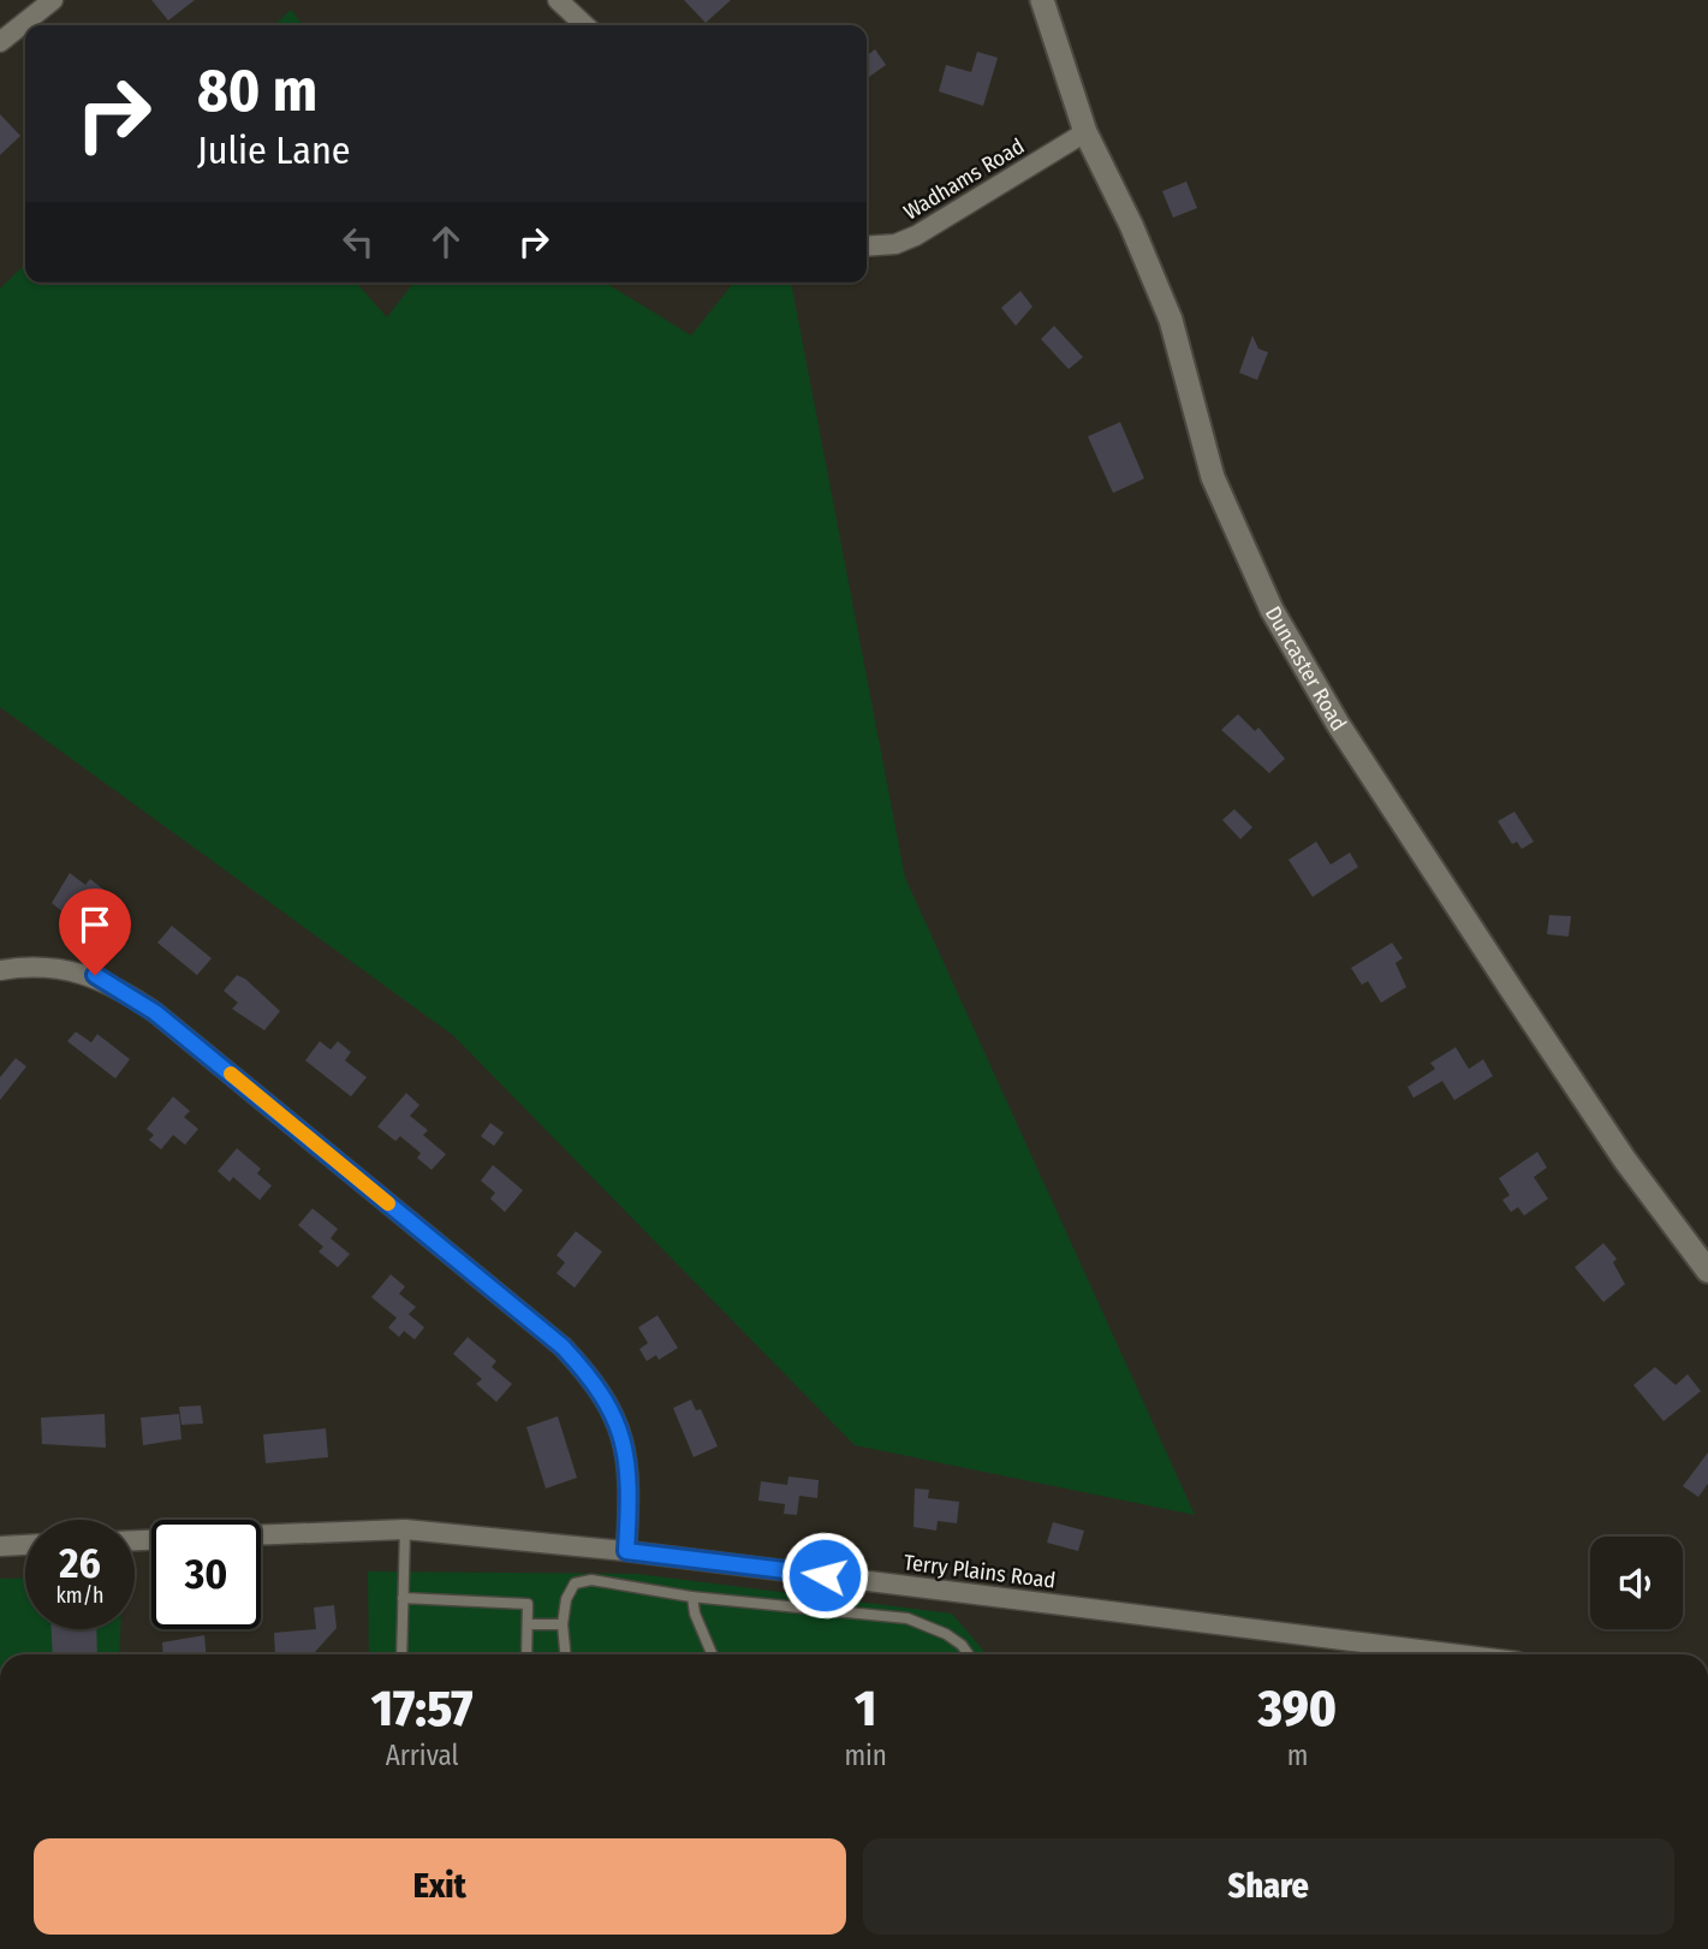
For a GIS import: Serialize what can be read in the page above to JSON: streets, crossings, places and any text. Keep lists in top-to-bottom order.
{
  "streets": {
    "street": ["Wadhams Road", "Duncaster Road", "Terry Plains Road"]
  },
  "crossings": [
    ["Wadhams Road", "Duncaster Road"]
  ],
  "page": {
    "turn": ["80 m", "Julie Lane"],
    "speed": "26 km/h",
    "limit": "30",
    "eta": [
      "17:57",
      "Arrival",
      "1",
      "min",
      "390",
      "m"
    ],
    "buttons": ["Exit", "Share"]
  }
}
